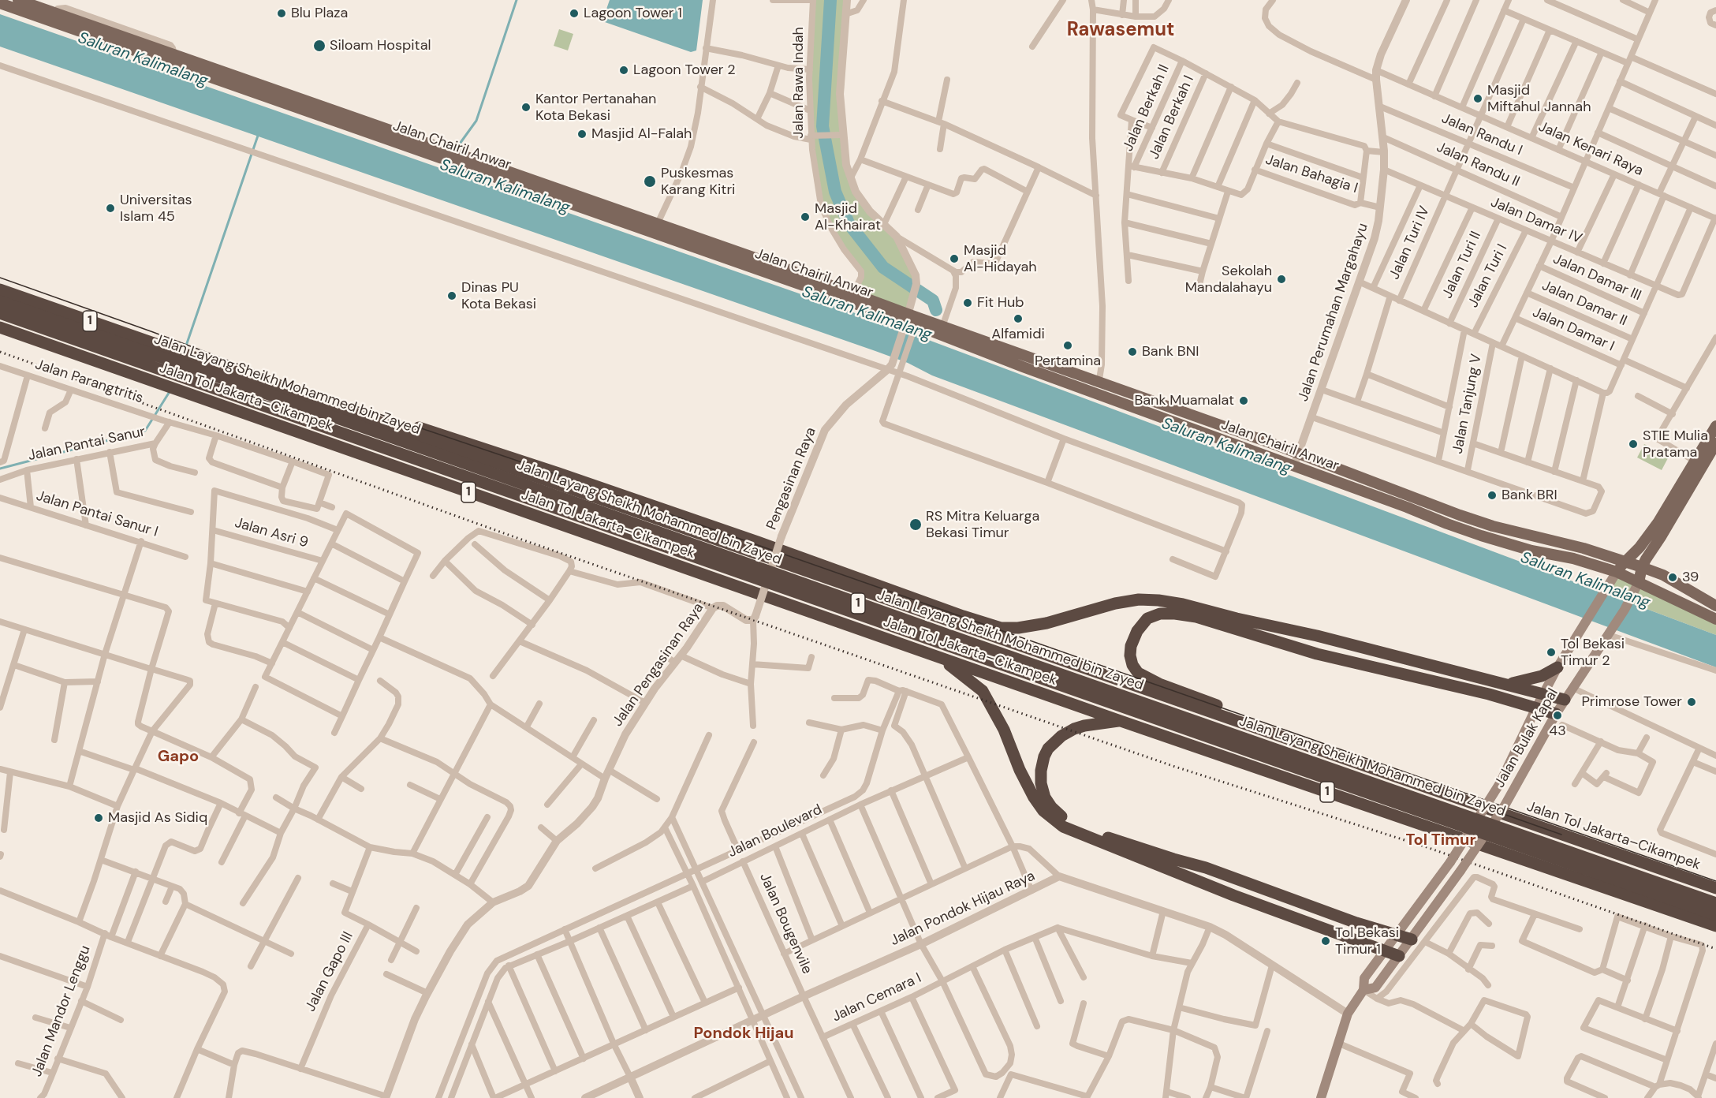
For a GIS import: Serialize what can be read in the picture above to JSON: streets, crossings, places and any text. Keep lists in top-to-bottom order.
{
  "streets": {
    "highway": ["1", "Jalan Layang Sheikh Mohammed bin Zayed", "Jalan Tol Jakarta–Cikampek"],
    "main road": ["Jalan Chairil Anwar", "Jalan Bulak Kapal"],
    "street": [
      "Jalan Rawa Indah",
      "Jalan Berkah II",
      "Jalan Berkah I",
      "Jalan Randu I",
      "Jalan Kenari Raya",
      "Jalan Randu II",
      "Jalan Bahagia I",
      "Jalan Damar IV",
      "Jalan Turi IV",
      "Jalan Turi II",
      "Jalan Turi I",
      "Jalan Damar III",
      "Jalan Damar II",
      "Jalan Perumahan Margahayu",
      "Jalan Damar I",
      "Jalan Parangtritis",
      "Jalan Tanjung V",
      "Jalan Pantai Sanur",
      "Pengasinan Raya",
      "Jalan Pantai Sanur I",
      "Jalan Asri 9",
      "Jalan Pengasinan Raya",
      "Jalan Boulevard",
      "Jalan Pondok Hijau Raya",
      "Jalan Bougenvile",
      "Jalan Gapo III",
      "Jalan Cemara I",
      "Jalan Mandor Lenggu"
    ]
  },
  "crossings": [
    ["Jalan Rawa Indah", "Jalan Chairil Anwar"],
    ["Jalan Randu I", "Jalan Turi IV"],
    ["Jalan Randu I", "Jalan Perumahan Margahayu"],
    ["Jalan Chairil Anwar", "Jalan Perumahan Margahayu"],
    ["Jalan Chairil Anwar", "Jalan Bulak Kapal"],
    ["Jalan Kenari Raya", "Jalan Damar IV"],
    ["Jalan Kenari Raya", "Jalan Turi IV"],
    ["Jalan Kenari Raya", "Jalan Perumahan Margahayu"],
    ["Jalan Randu II", "Jalan Turi IV"],
    ["Jalan Randu II", "Jalan Perumahan Margahayu"],
    ["Jalan Bahagia I", "Jalan Perumahan Margahayu"],
    ["Jalan Damar IV", "Jalan Turi IV"],
    ["Jalan Damar IV", "Jalan Turi II"],
    ["Jalan Damar IV", "Jalan Turi I"],
    ["Jalan Damar IV", "Jalan Perumahan Margahayu"],
    ["Jalan Parangtritis", "Jalan Pantai Sanur"],
    ["Pengasinan Raya", "Jalan Pengasinan Raya"],
    ["Jalan Boulevard", "Jalan Bougenvile"],
    ["Jalan Pondok Hijau Raya", "Jalan Bougenvile"],
    ["Jalan Bougenvile", "Jalan Cemara I"]
  ],
  "districts": [
    "Rawasemut",
    "Gapo",
    "Tol Timur",
    "Pondok Hijau"
  ],
  "water": ["Saluran Kalimalang"],
  "places": [
    "Blu Plaza",
    "Lagoon Tower 1",
    "Siloam Hospital",
    "Lagoon Tower 2",
    "Masjid Miftahul Jannah",
    "Kantor Pertanahan Kota Bekasi",
    "Masjid Al-Falah",
    "Puskesmas Karang Kitri",
    "Universitas Islam 45",
    "Masjid Al-Khairat",
    "Masjid Al-Hidayah",
    "Sekolah Mandalahayu",
    "Dinas PU Kota Bekasi",
    "Fit Hub",
    "Alfamidi",
    "Pertamina",
    "Bank BNI",
    "Bank Muamalat",
    "STIE Mulia Pratama",
    "Bank BRI",
    "RS Mitra Keluarga Bekasi Timur",
    "39",
    "Tol Bekasi Timur 2",
    "Primrose Tower",
    "43",
    "Masjid As Sidiq",
    "Tol Bekasi Timur 1"
  ]
}
